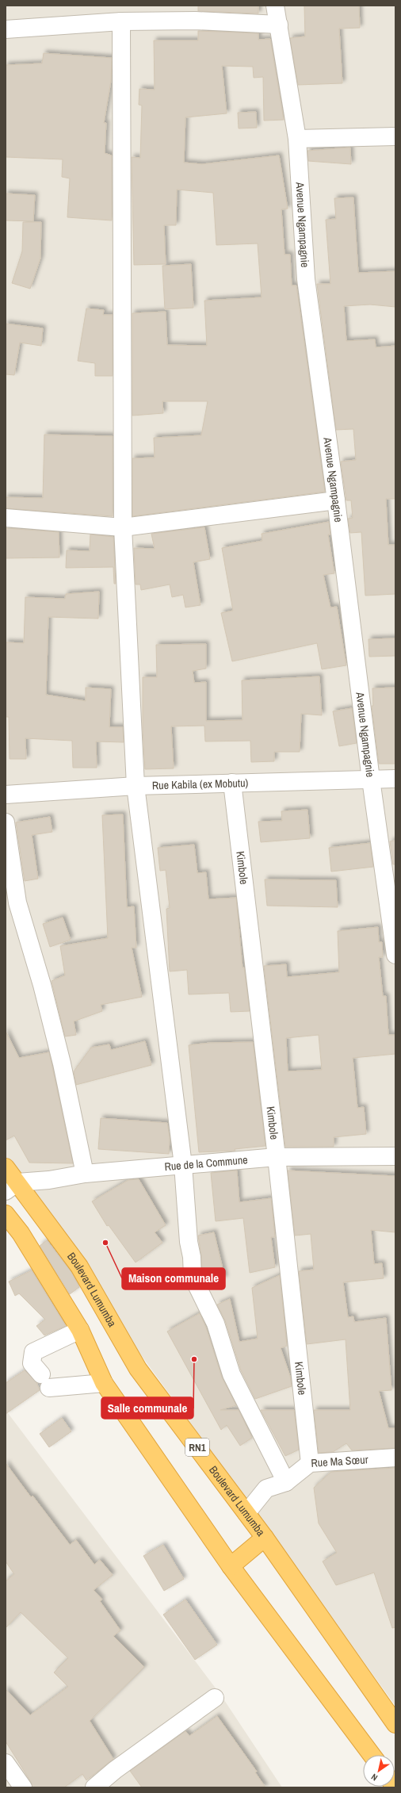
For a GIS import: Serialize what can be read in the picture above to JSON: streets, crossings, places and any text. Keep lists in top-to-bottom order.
{
  "streets": {
    "highway": ["Boulevard Lumumba", "RN1"],
    "street": [
      "Avenue Ngampagnie",
      "Rue Kabila (ex Mobutu)",
      "Kimbole",
      "Rue de la Commune",
      "Rue Ma Sœur"
    ]
  },
  "crossings": [
    ["Avenue Ngampagnie", "Rue Kabila (ex Mobutu)"],
    ["Rue Kabila (ex Mobutu)", "Kimbole"],
    ["Kimbole", "Rue de la Commune"],
    ["Kimbole", "Rue Ma Sœur"],
    ["Rue de la Commune", "Boulevard Lumumba"],
    ["Boulevard Lumumba", "Rue Ma Sœur"]
  ],
  "places": ["Maison communale", "Salle communale"],
  "north": "bottom left"
}
